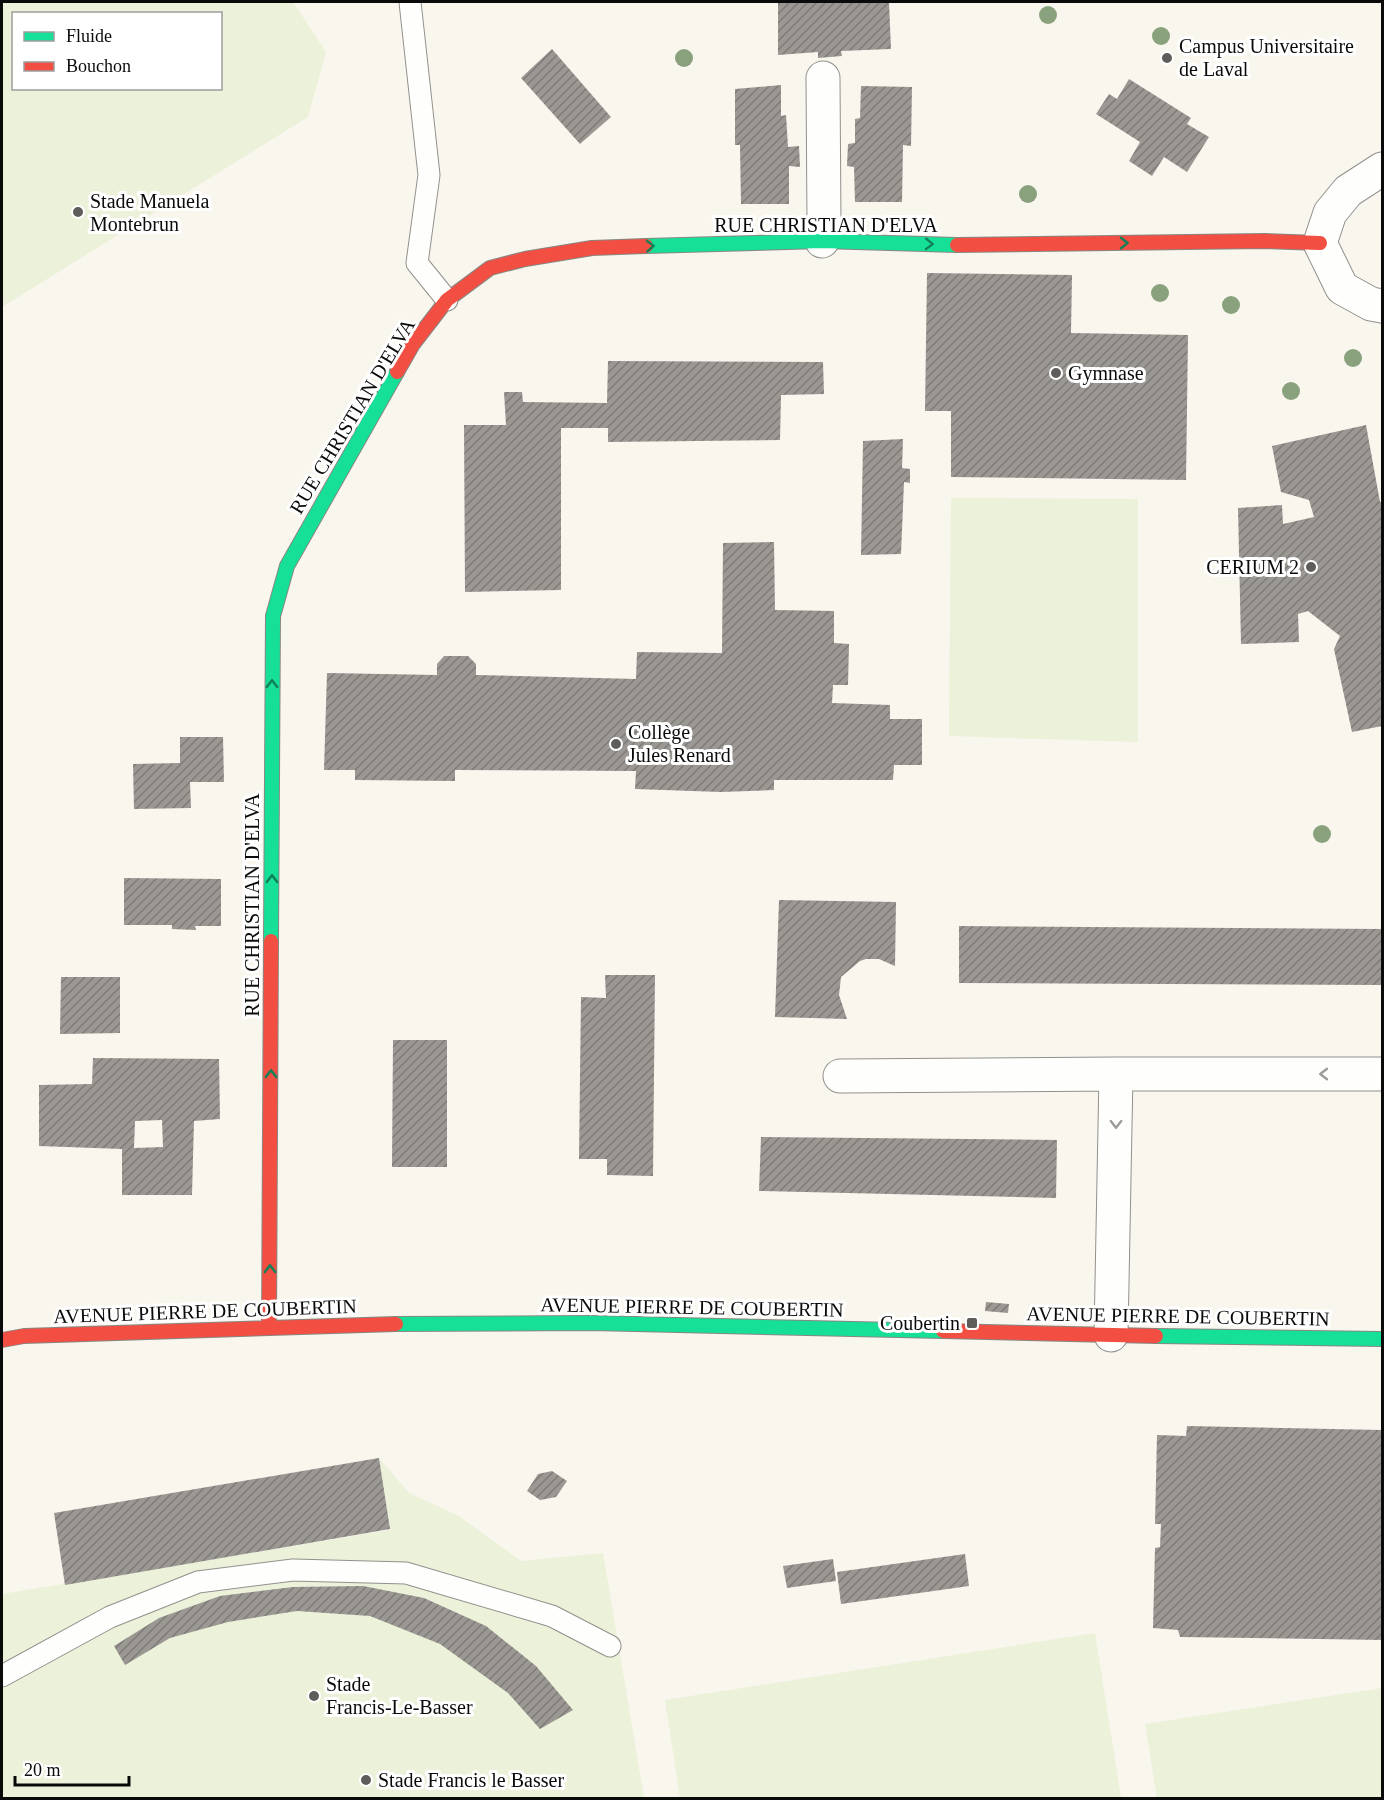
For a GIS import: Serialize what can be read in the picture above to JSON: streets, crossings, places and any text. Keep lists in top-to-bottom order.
{
  "streets": {
    "street": ["RUE CHRISTIAN D'ELVA", "AVENUE PIERRE DE COUBERTIN"]
  },
  "crossings": [
    ["RUE CHRISTIAN D'ELVA", "AVENUE PIERRE DE COUBERTIN"]
  ],
  "places": {
    "other": [
      "Campus Universitaire de Laval",
      "Stade Manuela Montebrun",
      "Gymnase",
      "CERIUM 2",
      "Collège Jules Renard",
      "Stade Francis-Le-Basser",
      "Stade Francis le Basser"
    ],
    "transit": ["Coubertin"]
  },
  "legend": ["Fluide", "Bouchon"],
  "scale_bar": "20 m"
}
